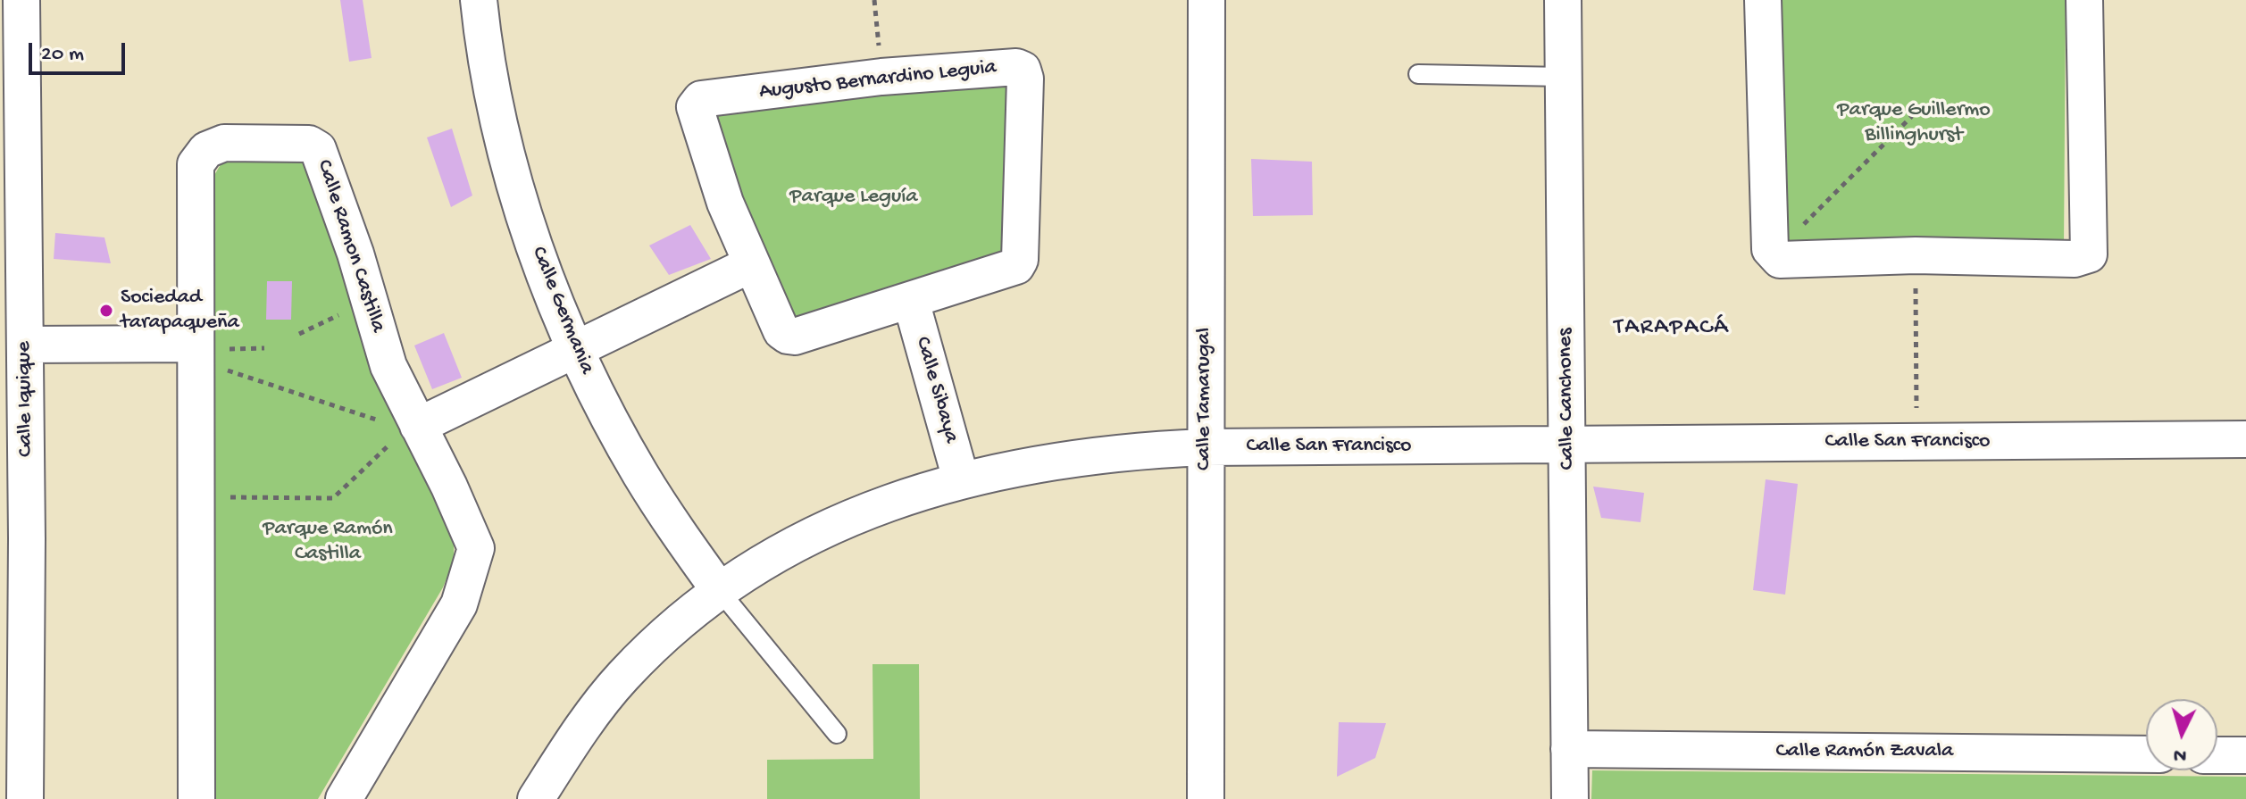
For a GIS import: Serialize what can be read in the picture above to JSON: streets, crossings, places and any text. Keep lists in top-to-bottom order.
{
  "streets": {
    "street": [
      "Augusto Bernardino Leguia",
      "Calle Ramon Castilla",
      "Calle Germania",
      "Calle Sibaya",
      "Calle Iquique",
      "Calle Tamarugal",
      "Calle Canchones",
      "Calle San Francisco",
      "Calle Ramón Zavala"
    ]
  },
  "crossings": [
    ["Augusto Bernardino Leguia", "Calle Sibaya"],
    ["Calle Germania", "Calle San Francisco"],
    ["Calle Sibaya", "Calle San Francisco"],
    ["Calle Tamarugal", "Calle San Francisco"],
    ["Calle Canchones", "Calle San Francisco"],
    ["Calle Canchones", "Calle Ramón Zavala"]
  ],
  "districts": ["TARAPACÁ"],
  "parks": ["Parque Guillermo Billinghurst", "Parque Leguía", "Parque Ramón Castilla"],
  "places": ["Sociedad tarapaqueña"],
  "scale_bar": "20 m",
  "north": "bottom"
}
